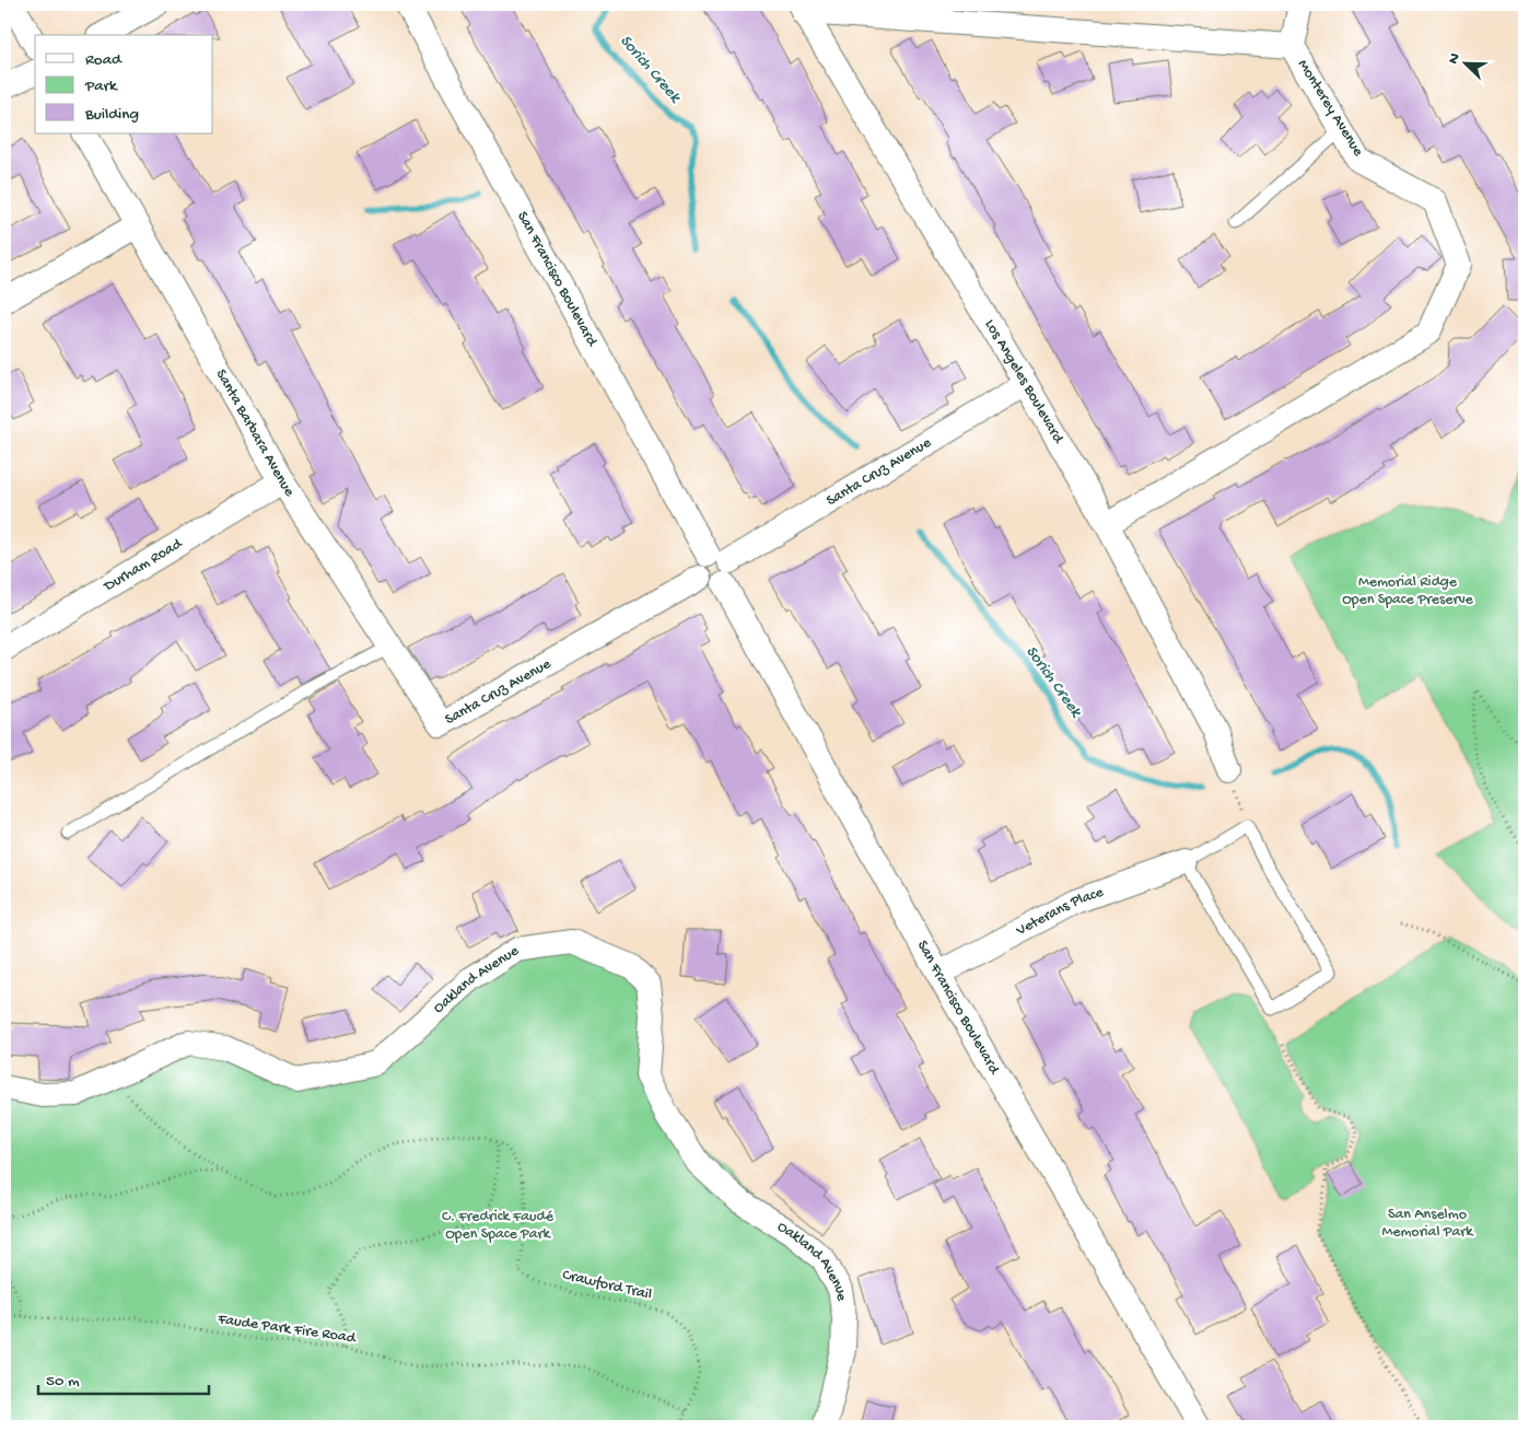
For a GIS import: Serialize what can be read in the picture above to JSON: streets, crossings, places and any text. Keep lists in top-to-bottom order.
{
  "streets": {
    "street": [
      "Monterey Avenue",
      "San Francisco Boulevard",
      "Los Angeles Boulevard",
      "Santa Barbara Avenue",
      "Santa Cruz Avenue",
      "Durham Road",
      "Veterans Place",
      "Oakland Avenue"
    ],
    "path": ["Crawford Trail", "Faude Park Fire Road"]
  },
  "crossings": [
    ["Monterey Avenue", "Los Angeles Boulevard"],
    ["San Francisco Boulevard", "Santa Cruz Avenue"],
    ["San Francisco Boulevard", "Veterans Place"],
    ["Los Angeles Boulevard", "Santa Cruz Avenue"],
    ["Santa Barbara Avenue", "Santa Cruz Avenue"],
    ["Santa Barbara Avenue", "Durham Road"],
    ["Crawford Trail", "Faude Park Fire Road"]
  ],
  "water": ["Sorich Creek"],
  "parks": ["Memorial Ridge Open Space Preserve", "San Anselmo Memorial Park", "C. Fredrick Faudé Open Space Park"],
  "legend": ["Road", "Park", "Building"],
  "scale_bar": "50 m",
  "north": "top left"
}
